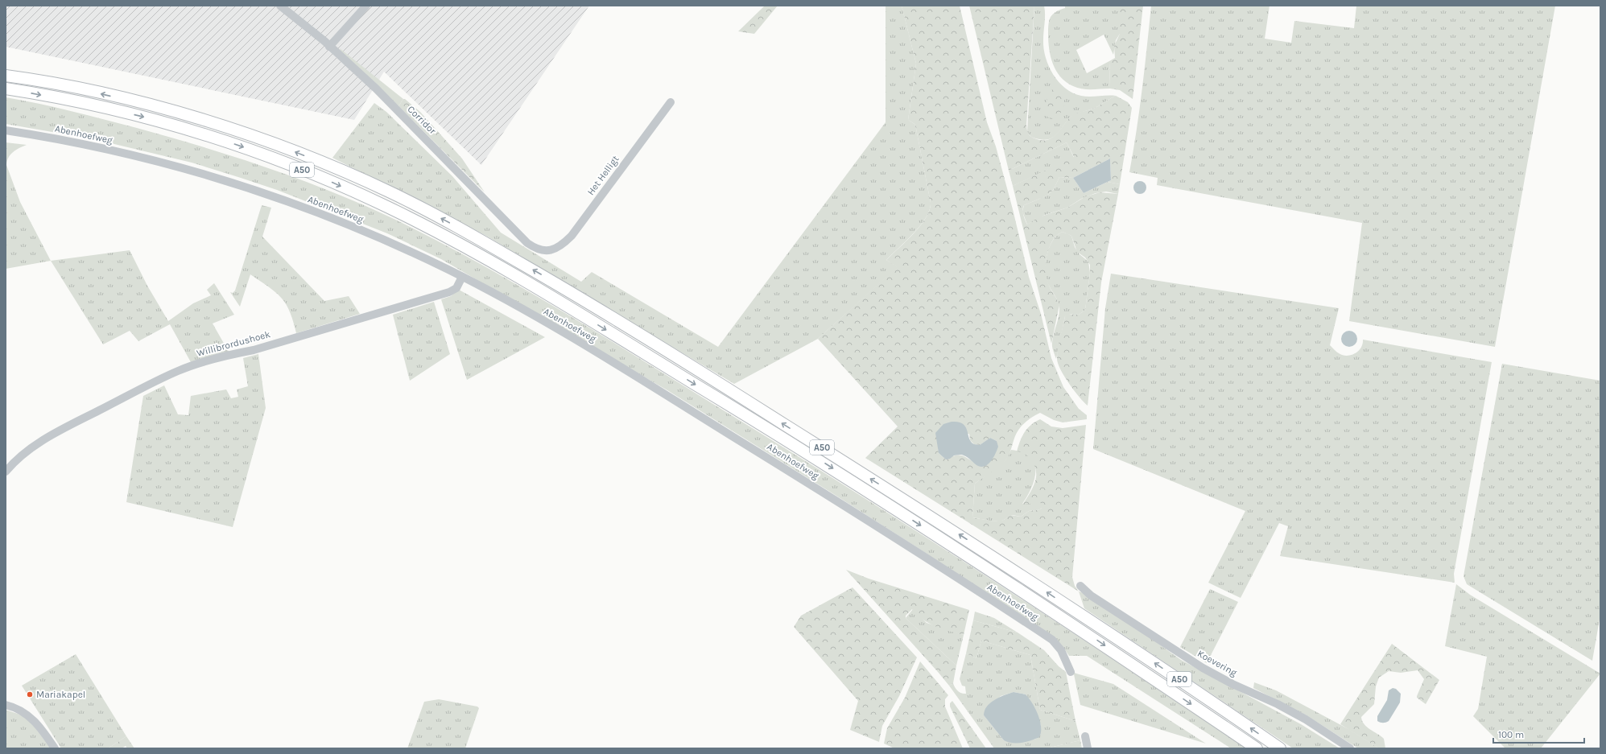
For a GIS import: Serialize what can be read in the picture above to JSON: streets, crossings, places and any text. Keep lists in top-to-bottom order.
{
  "streets": {
    "highway": ["A50"],
    "street": [
      "Corridor",
      "Abenhoefweg",
      "Het Helligt",
      "Willibrordushoek",
      "Koevering"
    ]
  },
  "crossings": [
    ["Corridor", "Het Helligt"],
    ["Abenhoefweg", "Willibrordushoek"]
  ],
  "places": ["Mariakapel"],
  "scale_bar": "100 m"
}
